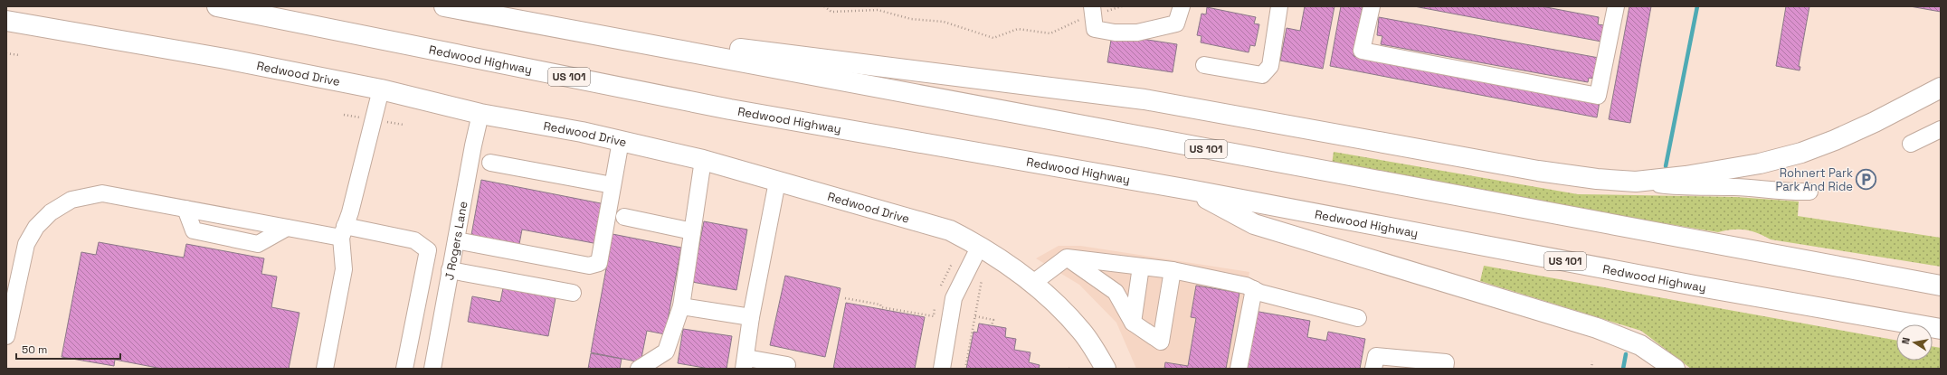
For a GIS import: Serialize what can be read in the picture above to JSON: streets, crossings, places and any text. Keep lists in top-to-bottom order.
{
  "streets": {
    "main road": ["Redwood Highway", "Redwood Drive", "US 101"],
    "street": ["J Rogers Lane"]
  },
  "crossings": [
    ["Redwood Drive", "J Rogers Lane"]
  ],
  "places": {
    "parking": ["Rohnert Park Park And Ride"]
  },
  "scale_bar": "50 m",
  "north": "left"
}
